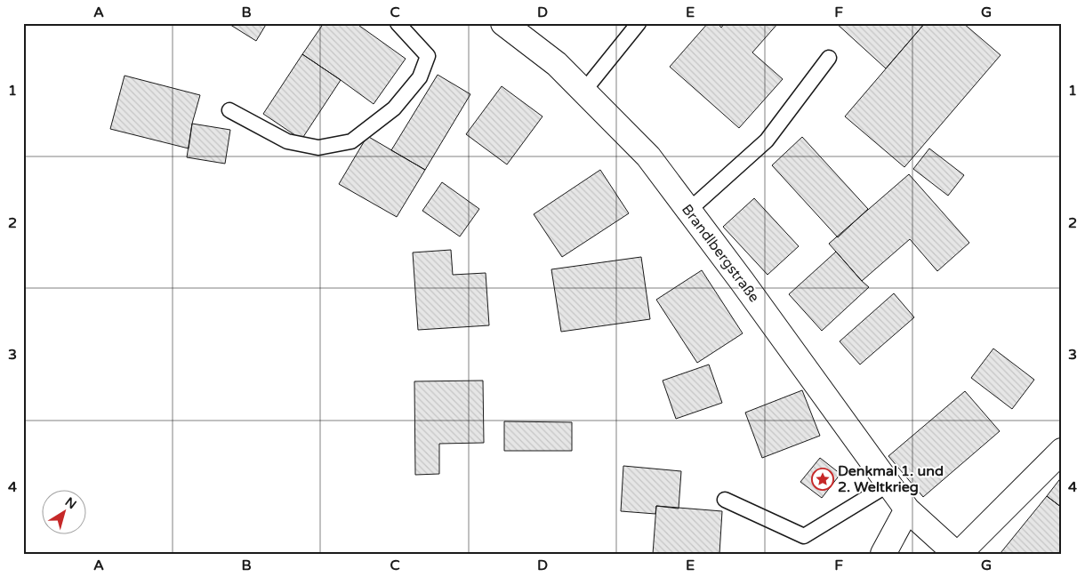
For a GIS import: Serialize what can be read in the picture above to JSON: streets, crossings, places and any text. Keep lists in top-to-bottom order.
{
  "streets": {
    "street": ["Brandlbergstraße"]
  },
  "places": {
    "place": ["Denkmal 1. und 2. Weltkrieg"]
  },
  "north": "top right",
  "grid": {
    "columns": [
      "A",
      "B",
      "C",
      "D",
      "E",
      "F",
      "G"
    ],
    "rows": [
      "1",
      "2",
      "3",
      "4"
    ]
  }
}
